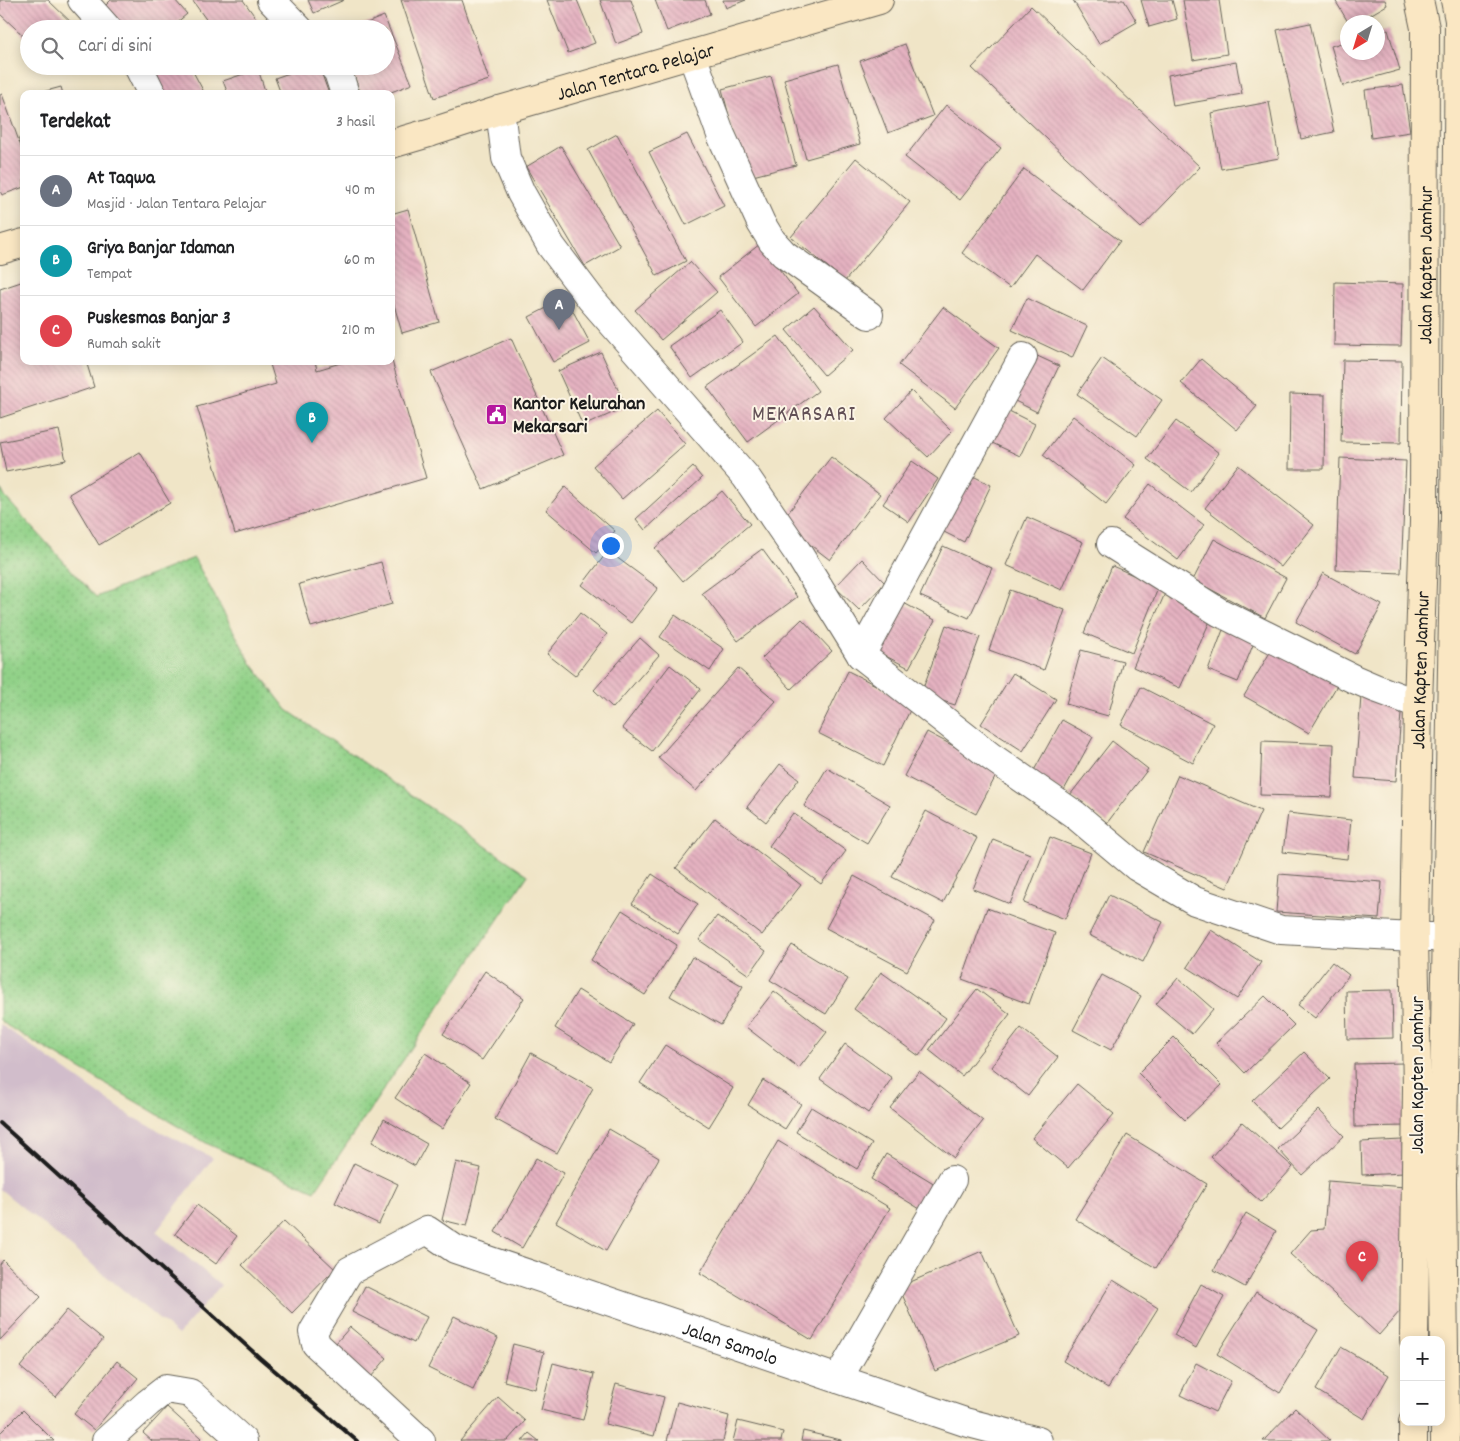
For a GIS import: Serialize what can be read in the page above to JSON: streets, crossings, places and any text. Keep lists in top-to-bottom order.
{
  "streets": {
    "street": ["Jalan Tentara Pelajar", "Jalan Kapten Jamhur", "Jalan Samolo"]
  },
  "districts": ["MEKARSARI"],
  "places": {
    "public building": ["Kantor Kelurahan Mekarsari"]
  },
  "north": "bottom left",
  "page": {
    "search": "Cari di sini",
    "heading": ["Terdekat", "3 hasil"],
    "list": [
      {
        "mark": "A",
        "name": "At Taqwa",
        "note": "Masjid · Jalan Tentara Pelajar",
        "value": "40 m"
      },
      {
        "mark": "B",
        "name": "Griya Banjar Idaman",
        "note": "Tempat",
        "value": "60 m"
      },
      {
        "mark": "C",
        "name": "Puskesmas Banjar 3",
        "note": "Rumah sakit",
        "value": "210 m"
      }
    ],
    "pins": ["A", "B", "C"],
    "map_buttons": ["+", "−"]
  }
}
